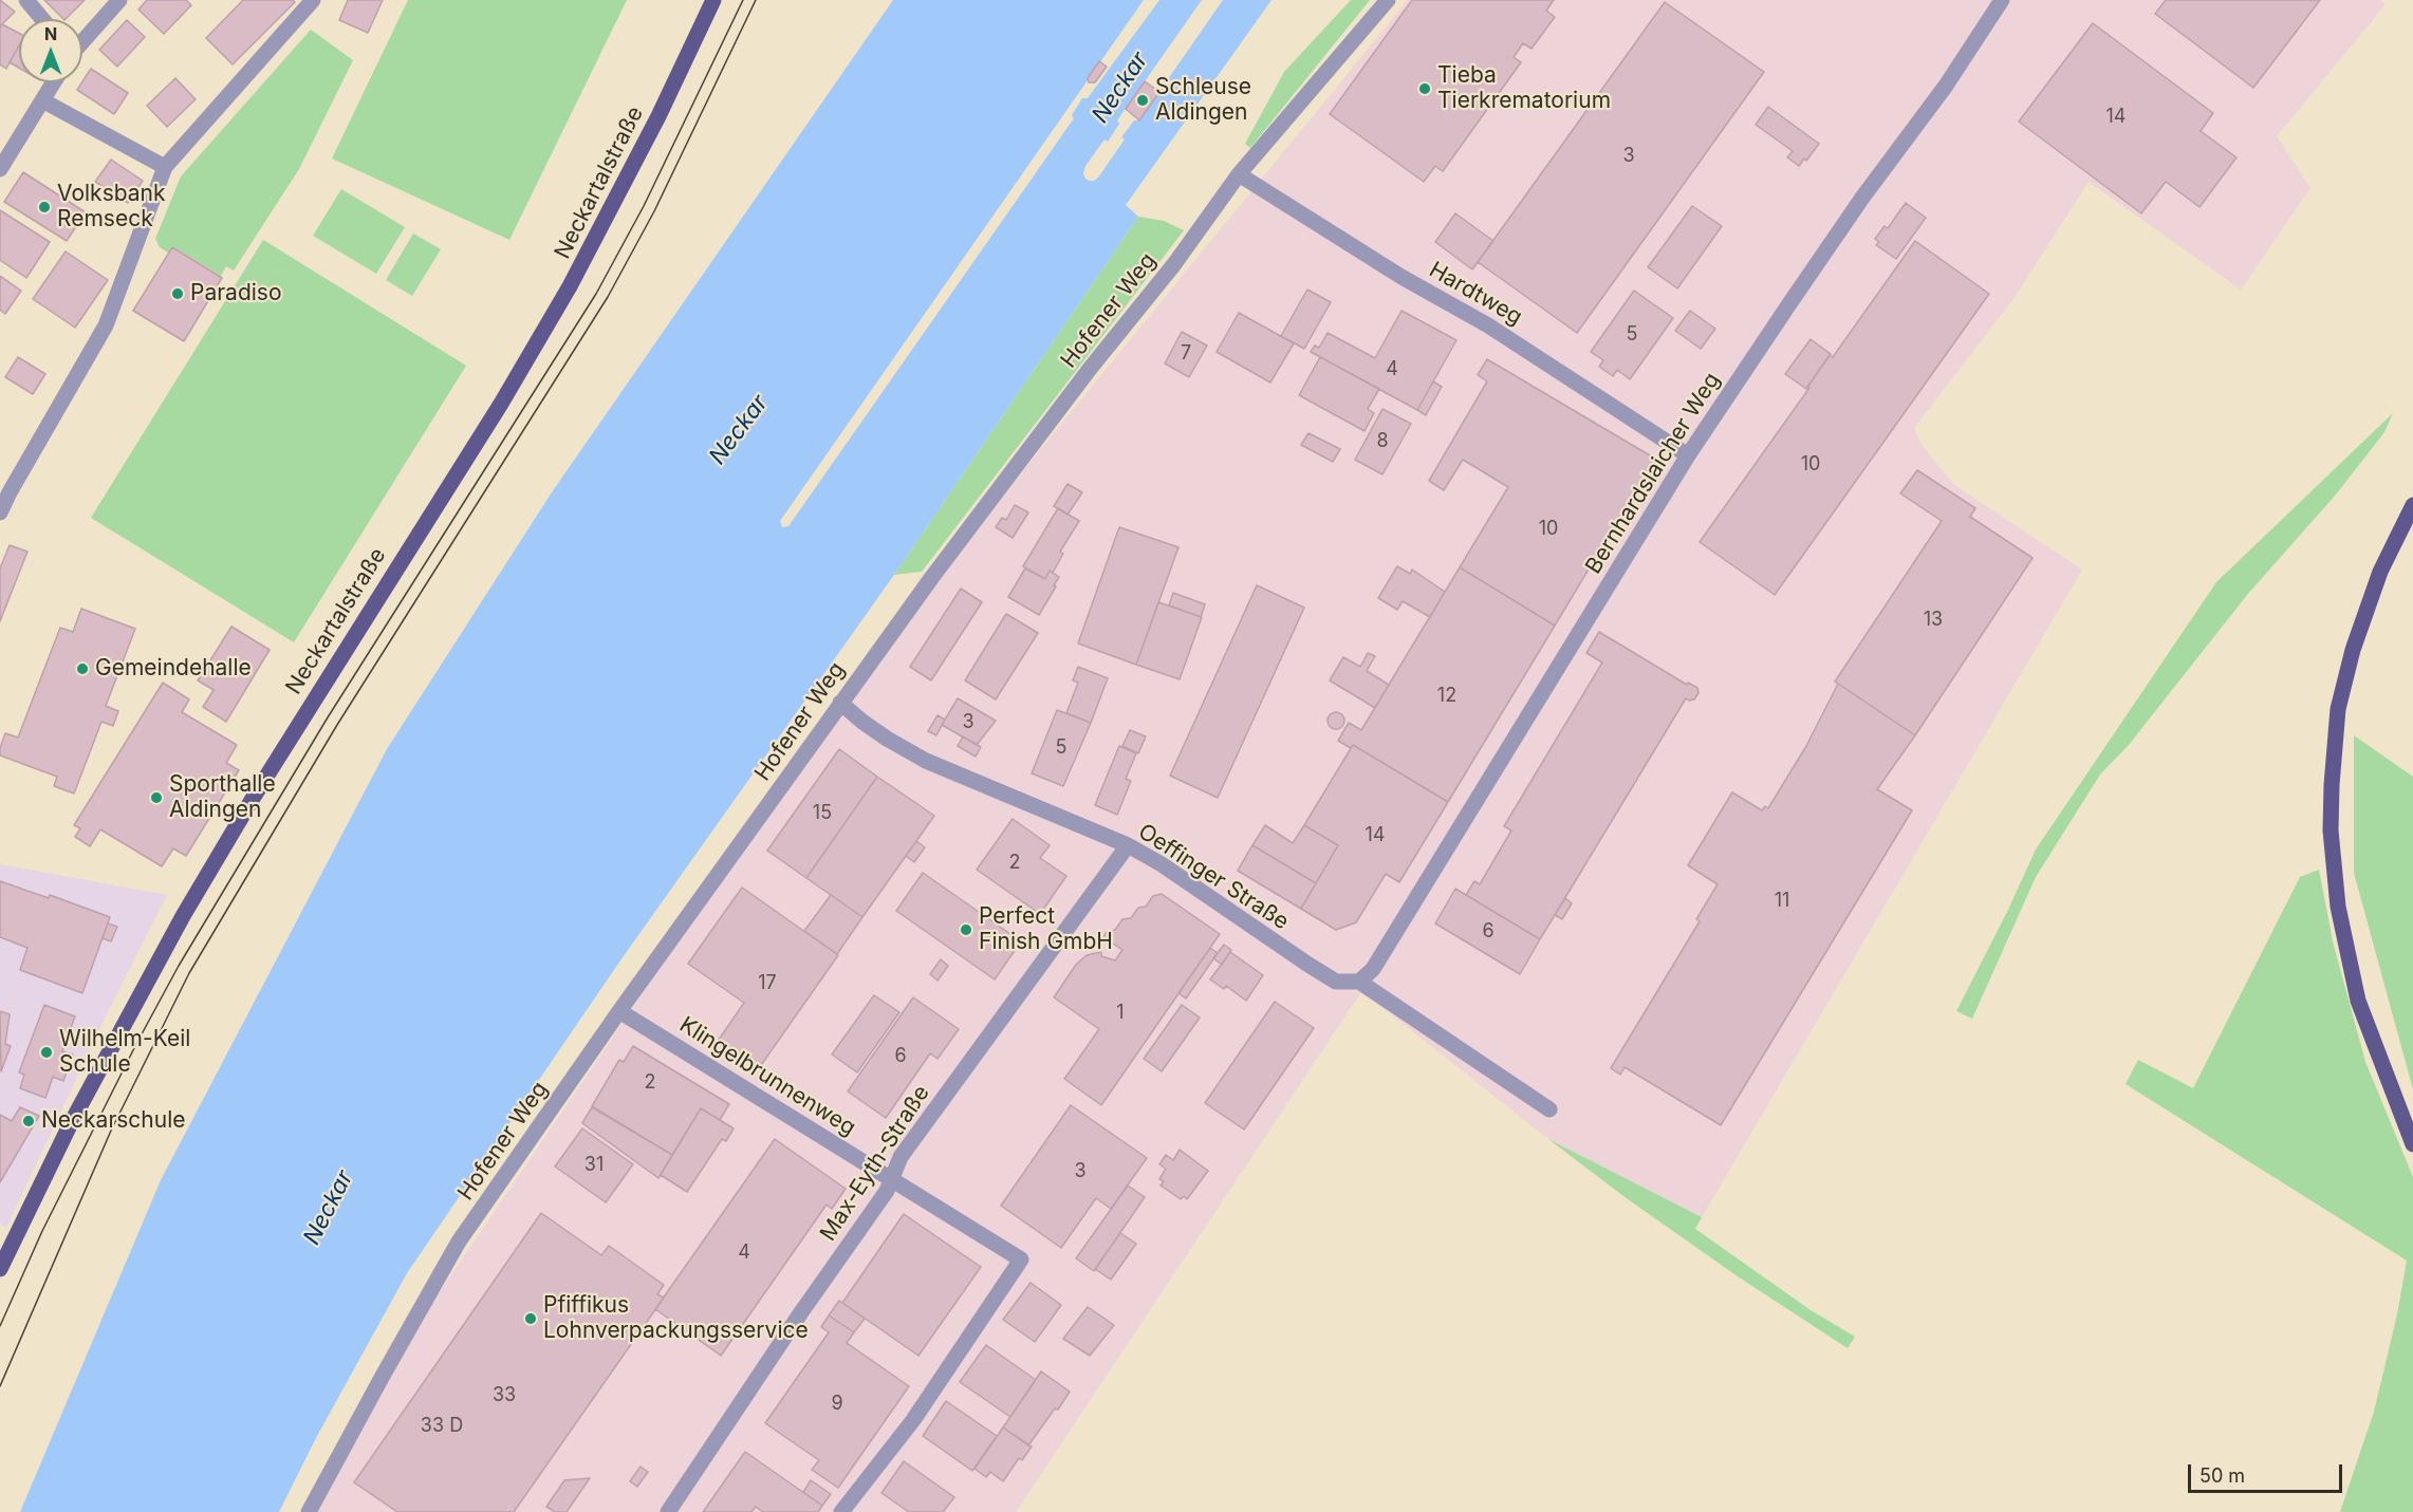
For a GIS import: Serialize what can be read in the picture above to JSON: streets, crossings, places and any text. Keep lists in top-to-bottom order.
{
  "streets": {
    "main road": ["Neckartalstraße"],
    "street": [
      "Hardtweg",
      "Hofener Weg",
      "Bernhardslaicher Weg",
      "Oeffinger Straße",
      "Klingelbrunnenweg",
      "Max-Eyth-Straße"
    ]
  },
  "crossings": [
    ["Hardtweg", "Hofener Weg"],
    ["Hardtweg", "Bernhardslaicher Weg"],
    ["Hofener Weg", "Oeffinger Straße"],
    ["Hofener Weg", "Klingelbrunnenweg"],
    ["Bernhardslaicher Weg", "Oeffinger Straße"],
    ["Oeffinger Straße", "Max-Eyth-Straße"],
    ["Klingelbrunnenweg", "Max-Eyth-Straße"]
  ],
  "water": ["Neckar"],
  "places": [
    "Tieba Tierkrematorium",
    "Schleuse Aldingen",
    "Volksbank Remseck",
    "Paradiso",
    "Gemeindehalle",
    "Sporthalle Aldingen",
    "Perfect Finish GmbH",
    "Wilhelm-Keil Schule",
    "Neckarschule",
    "Pfiffikus Lohnverpackungsservice"
  ],
  "house_numbers": [
    "14",
    "3",
    "5",
    "7",
    "4",
    "8",
    "10",
    "10",
    "13",
    "12",
    "3",
    "5",
    "15",
    "14",
    "2",
    "11",
    "6",
    "17",
    "1",
    "6",
    "2",
    "31",
    "3",
    "4",
    "33",
    "9",
    "33 D"
  ],
  "scale_bar": "50 m",
  "north": "top"
}
